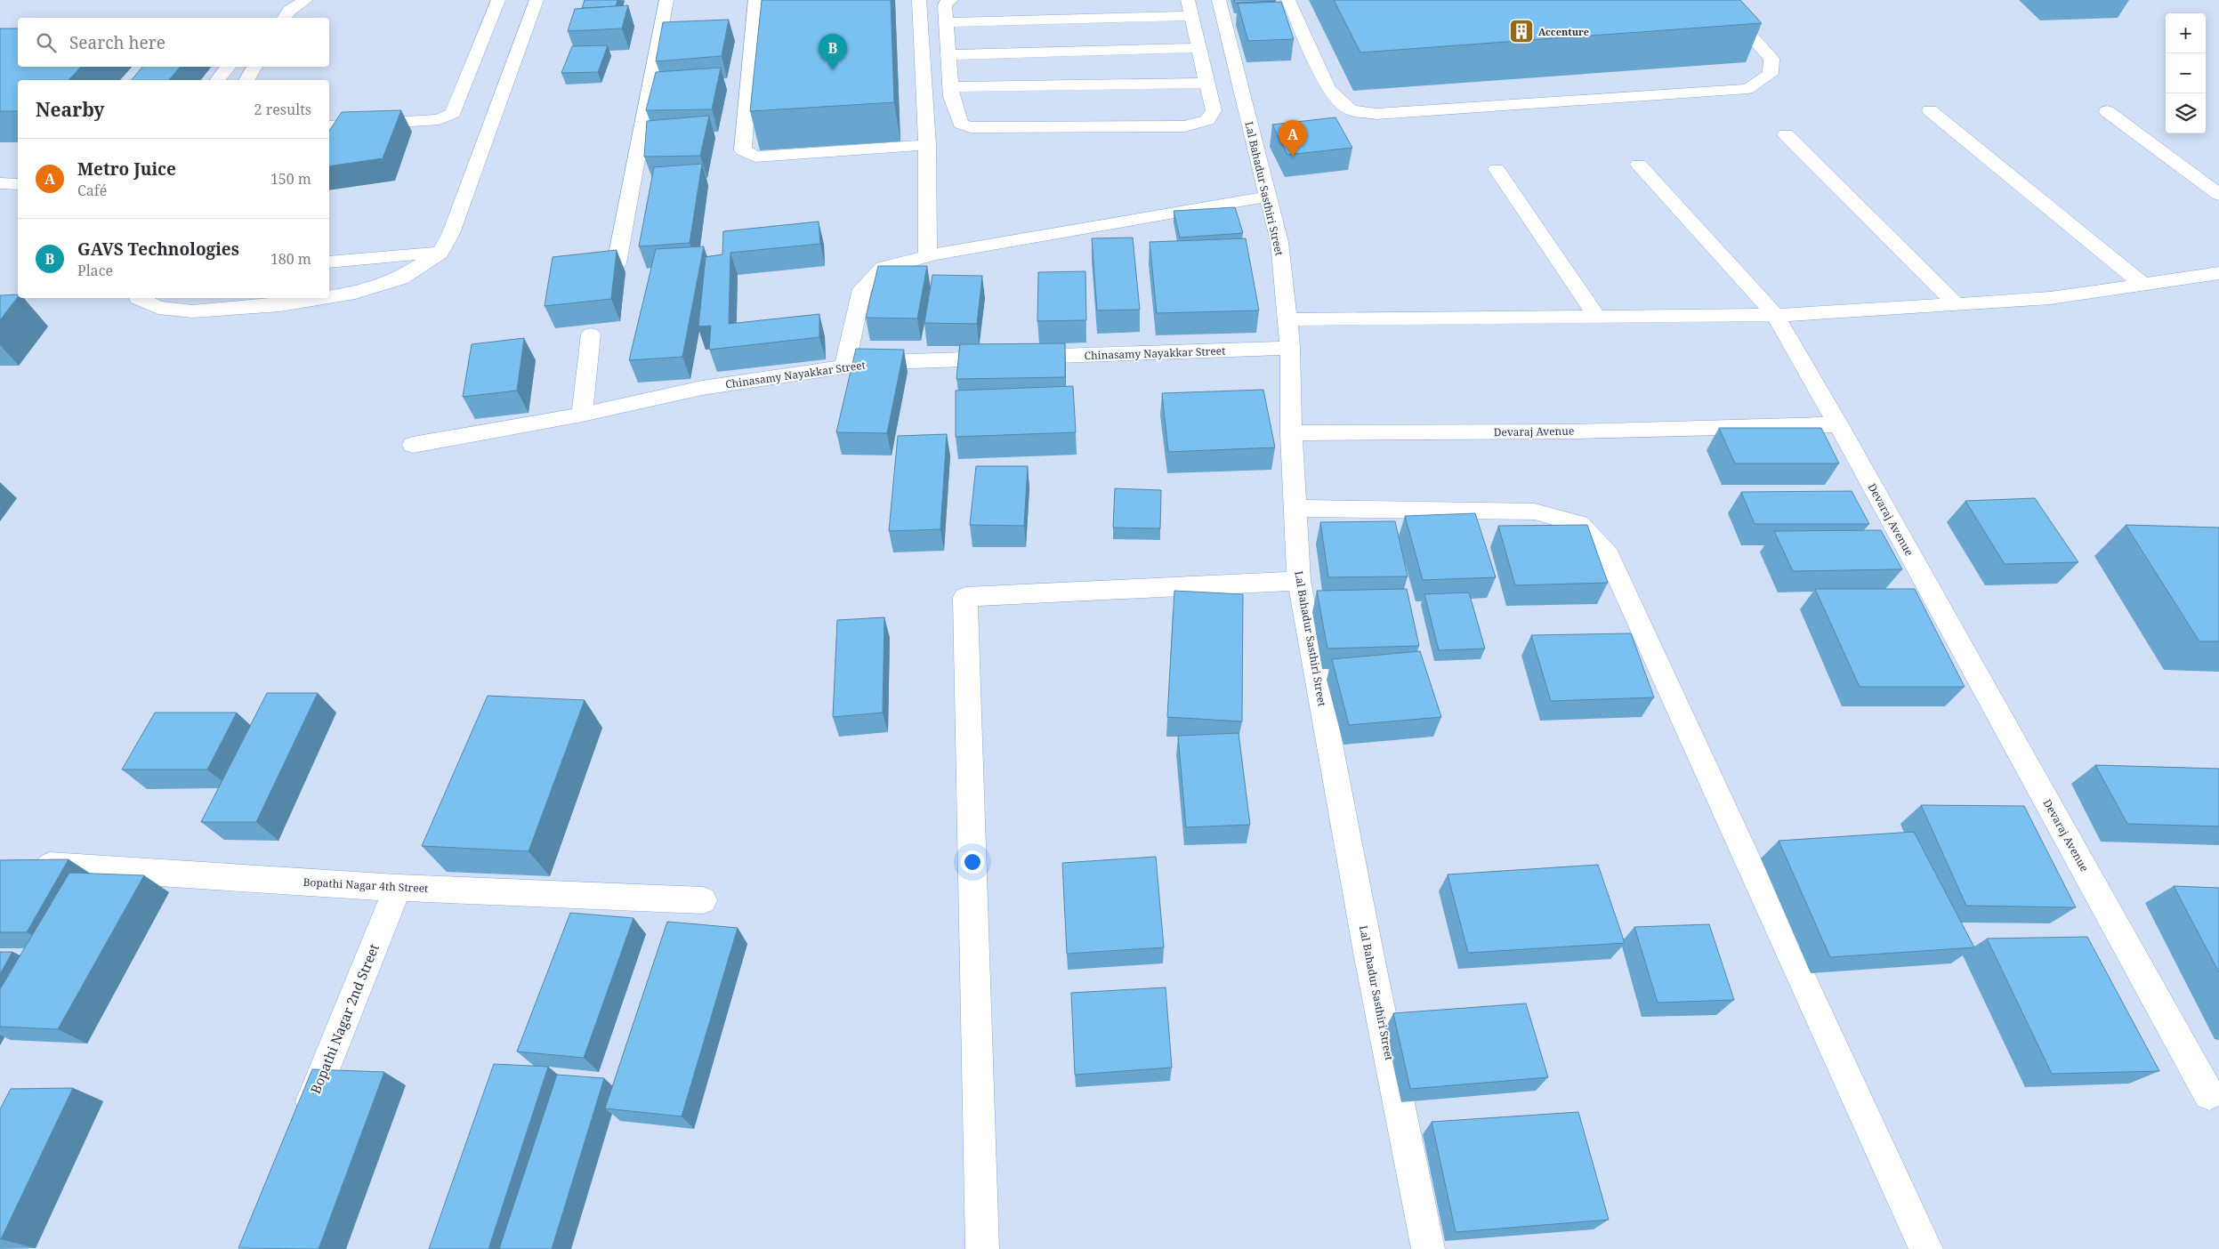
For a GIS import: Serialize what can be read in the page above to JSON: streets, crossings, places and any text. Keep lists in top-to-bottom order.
{
  "streets": {
    "street": [
      "Lal Bahadur Sasthiri Street",
      "Chinasamy Nayakkar Street",
      "Devaraj Avenue",
      "Bopathi Nagar 4th Street",
      "Bopathi Nagar 2nd Street"
    ]
  },
  "crossings": [
    ["Lal Bahadur Sasthiri Street", "Chinasamy Nayakkar Street"],
    ["Lal Bahadur Sasthiri Street", "Devaraj Avenue"],
    ["Bopathi Nagar 4th Street", "Bopathi Nagar 2nd Street"]
  ],
  "places": {
    "building": ["Accenture"]
  },
  "page": {
    "map_buttons": ["+", "−"],
    "search": "Search here",
    "pins": ["B", "A"],
    "heading": ["Nearby", "2 results"],
    "list": [
      {
        "mark": "A",
        "name": "Metro Juice",
        "note": "Café",
        "value": "150 m"
      },
      {
        "mark": "B",
        "name": "GAVS Technologies",
        "note": "Place",
        "value": "180 m"
      }
    ]
  }
}
